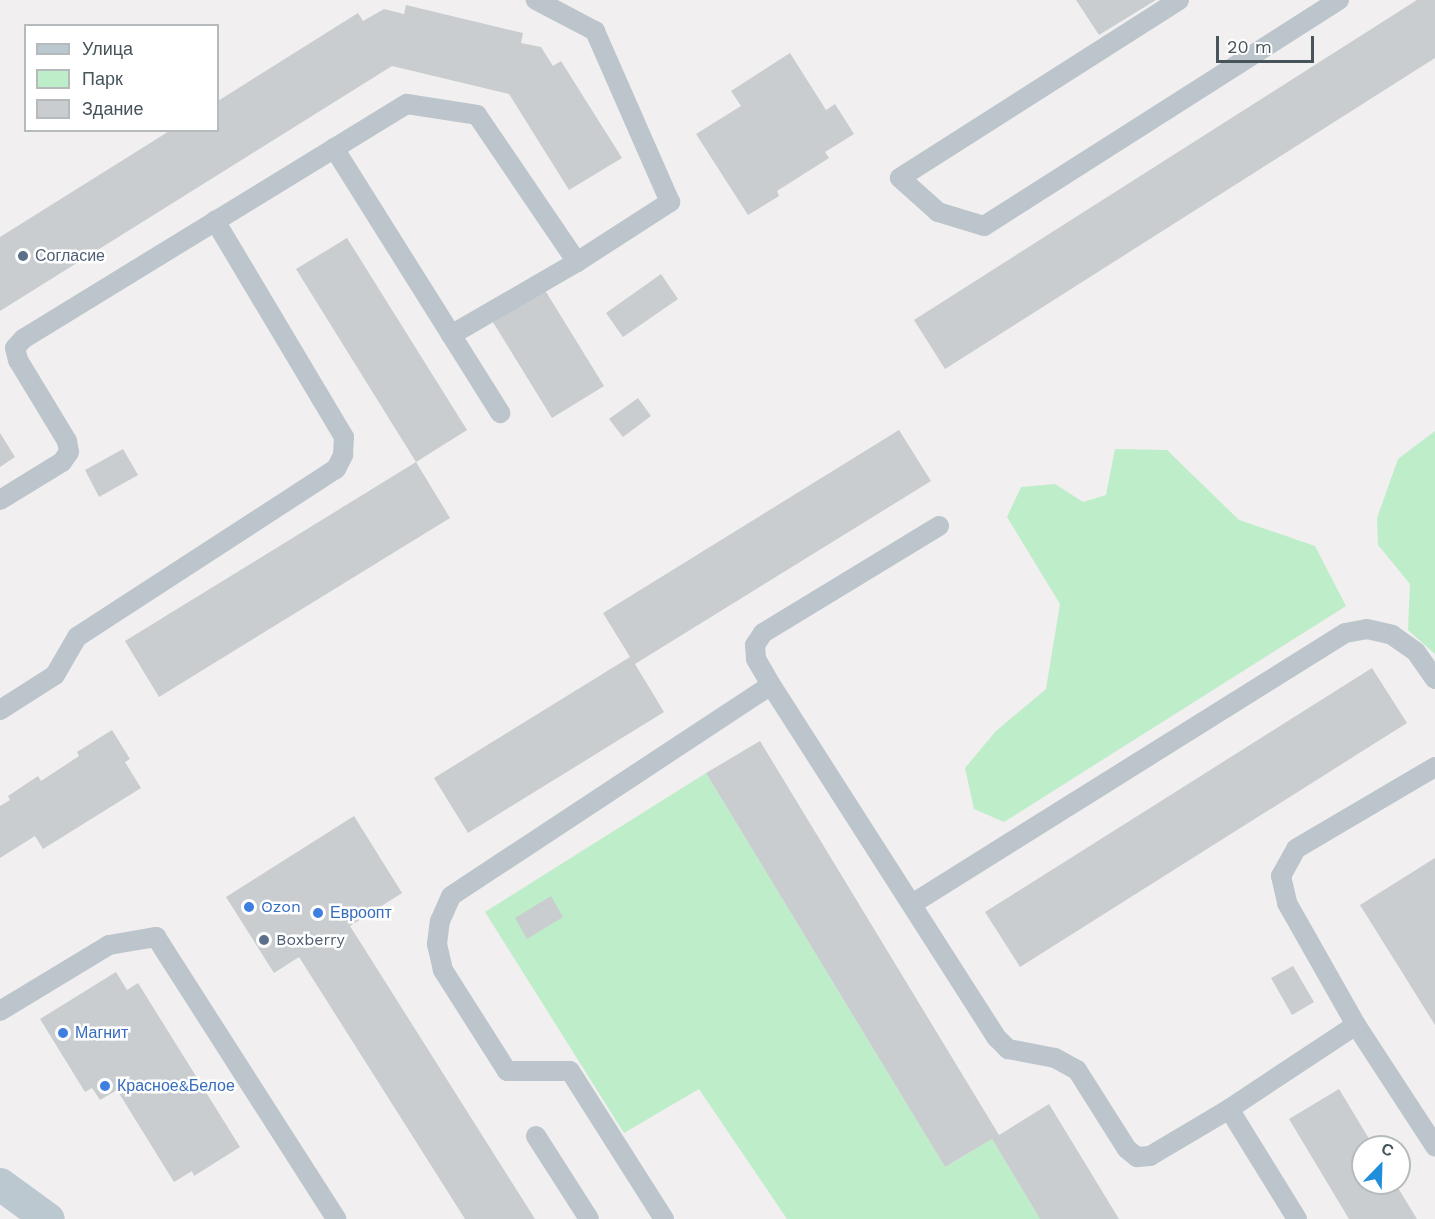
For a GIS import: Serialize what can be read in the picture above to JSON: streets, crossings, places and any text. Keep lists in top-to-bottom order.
{
  "places": [
    "Согласие",
    "Ozon",
    "Евроопт",
    "Boxberry",
    "Магнит",
    "Красное&Белое"
  ],
  "legend": ["Улица", "Парк", "Здание"],
  "scale_bar": "20 m",
  "north": "top right"
}
